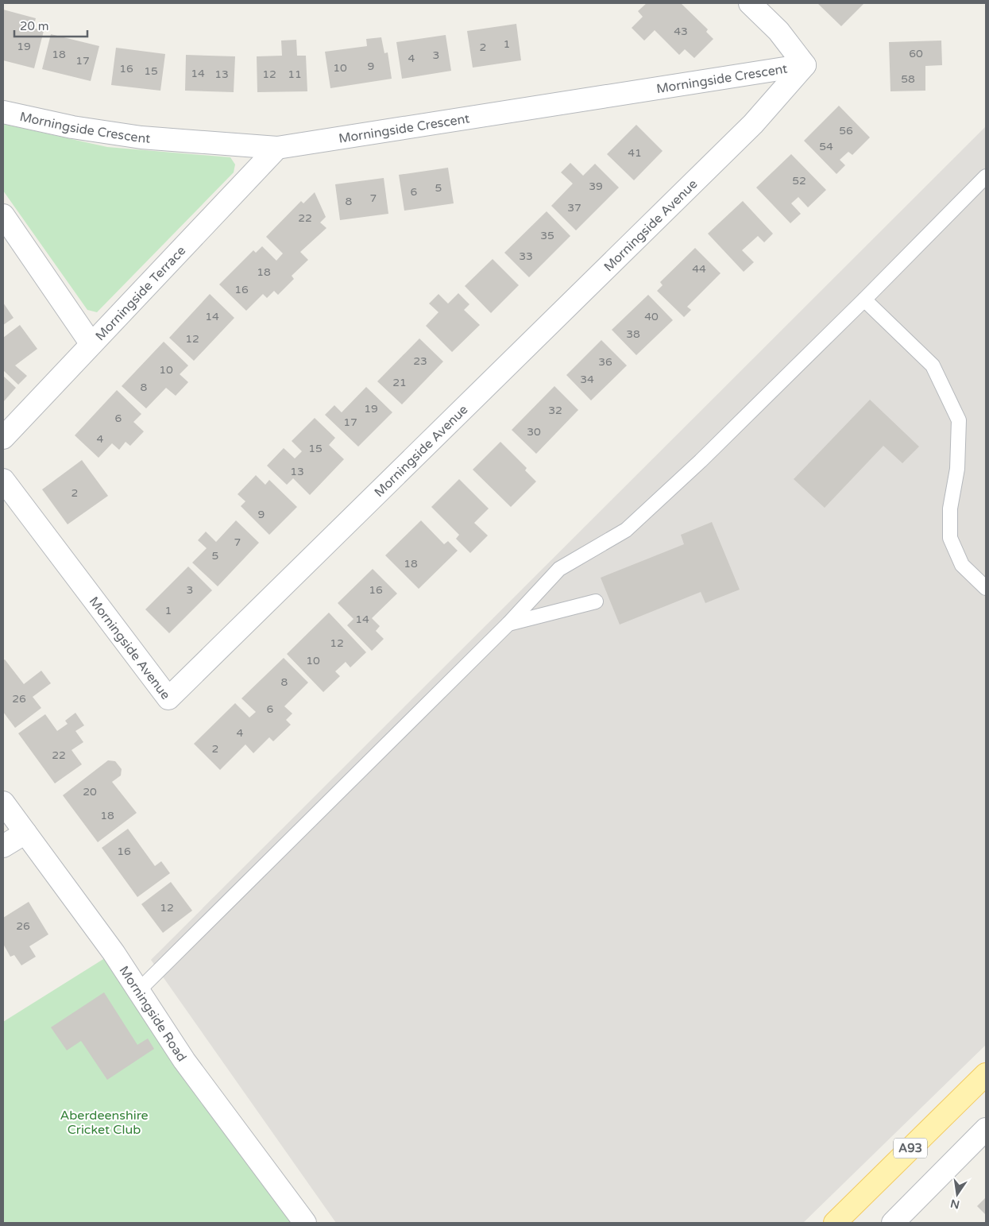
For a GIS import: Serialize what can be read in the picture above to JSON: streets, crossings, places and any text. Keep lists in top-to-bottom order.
{
  "streets": {
    "main road": ["A93"],
    "street": [
      "Morningside Crescent",
      "Morningside Avenue",
      "Morningside Terrace",
      "Morningside Road"
    ]
  },
  "crossings": [
    ["Morningside Crescent", "Morningside Avenue"],
    ["Morningside Crescent", "Morningside Terrace"]
  ],
  "parks": ["Aberdeenshire Cricket Club"],
  "house_numbers": [
    "43",
    "1",
    "19",
    "2",
    "60",
    "18",
    "3",
    "4",
    "17",
    "9",
    "10",
    "16",
    "15",
    "14",
    "13",
    "12",
    "11",
    "58",
    "56",
    "54",
    "41",
    "52",
    "39",
    "5",
    "6",
    "7",
    "8",
    "37",
    "22",
    "35",
    "33",
    "44",
    "18",
    "16",
    "14",
    "40",
    "38",
    "12",
    "23",
    "36",
    "10",
    "34",
    "21",
    "8",
    "19",
    "32",
    "6",
    "17",
    "30",
    "4",
    "15",
    "13",
    "2",
    "9",
    "7",
    "5",
    "18",
    "3",
    "16",
    "1",
    "14",
    "12",
    "10",
    "8",
    "26",
    "6",
    "4",
    "2",
    "22",
    "20",
    "18",
    "16",
    "12",
    "26"
  ],
  "scale_bar": "20 m",
  "north": "bottom"
}
